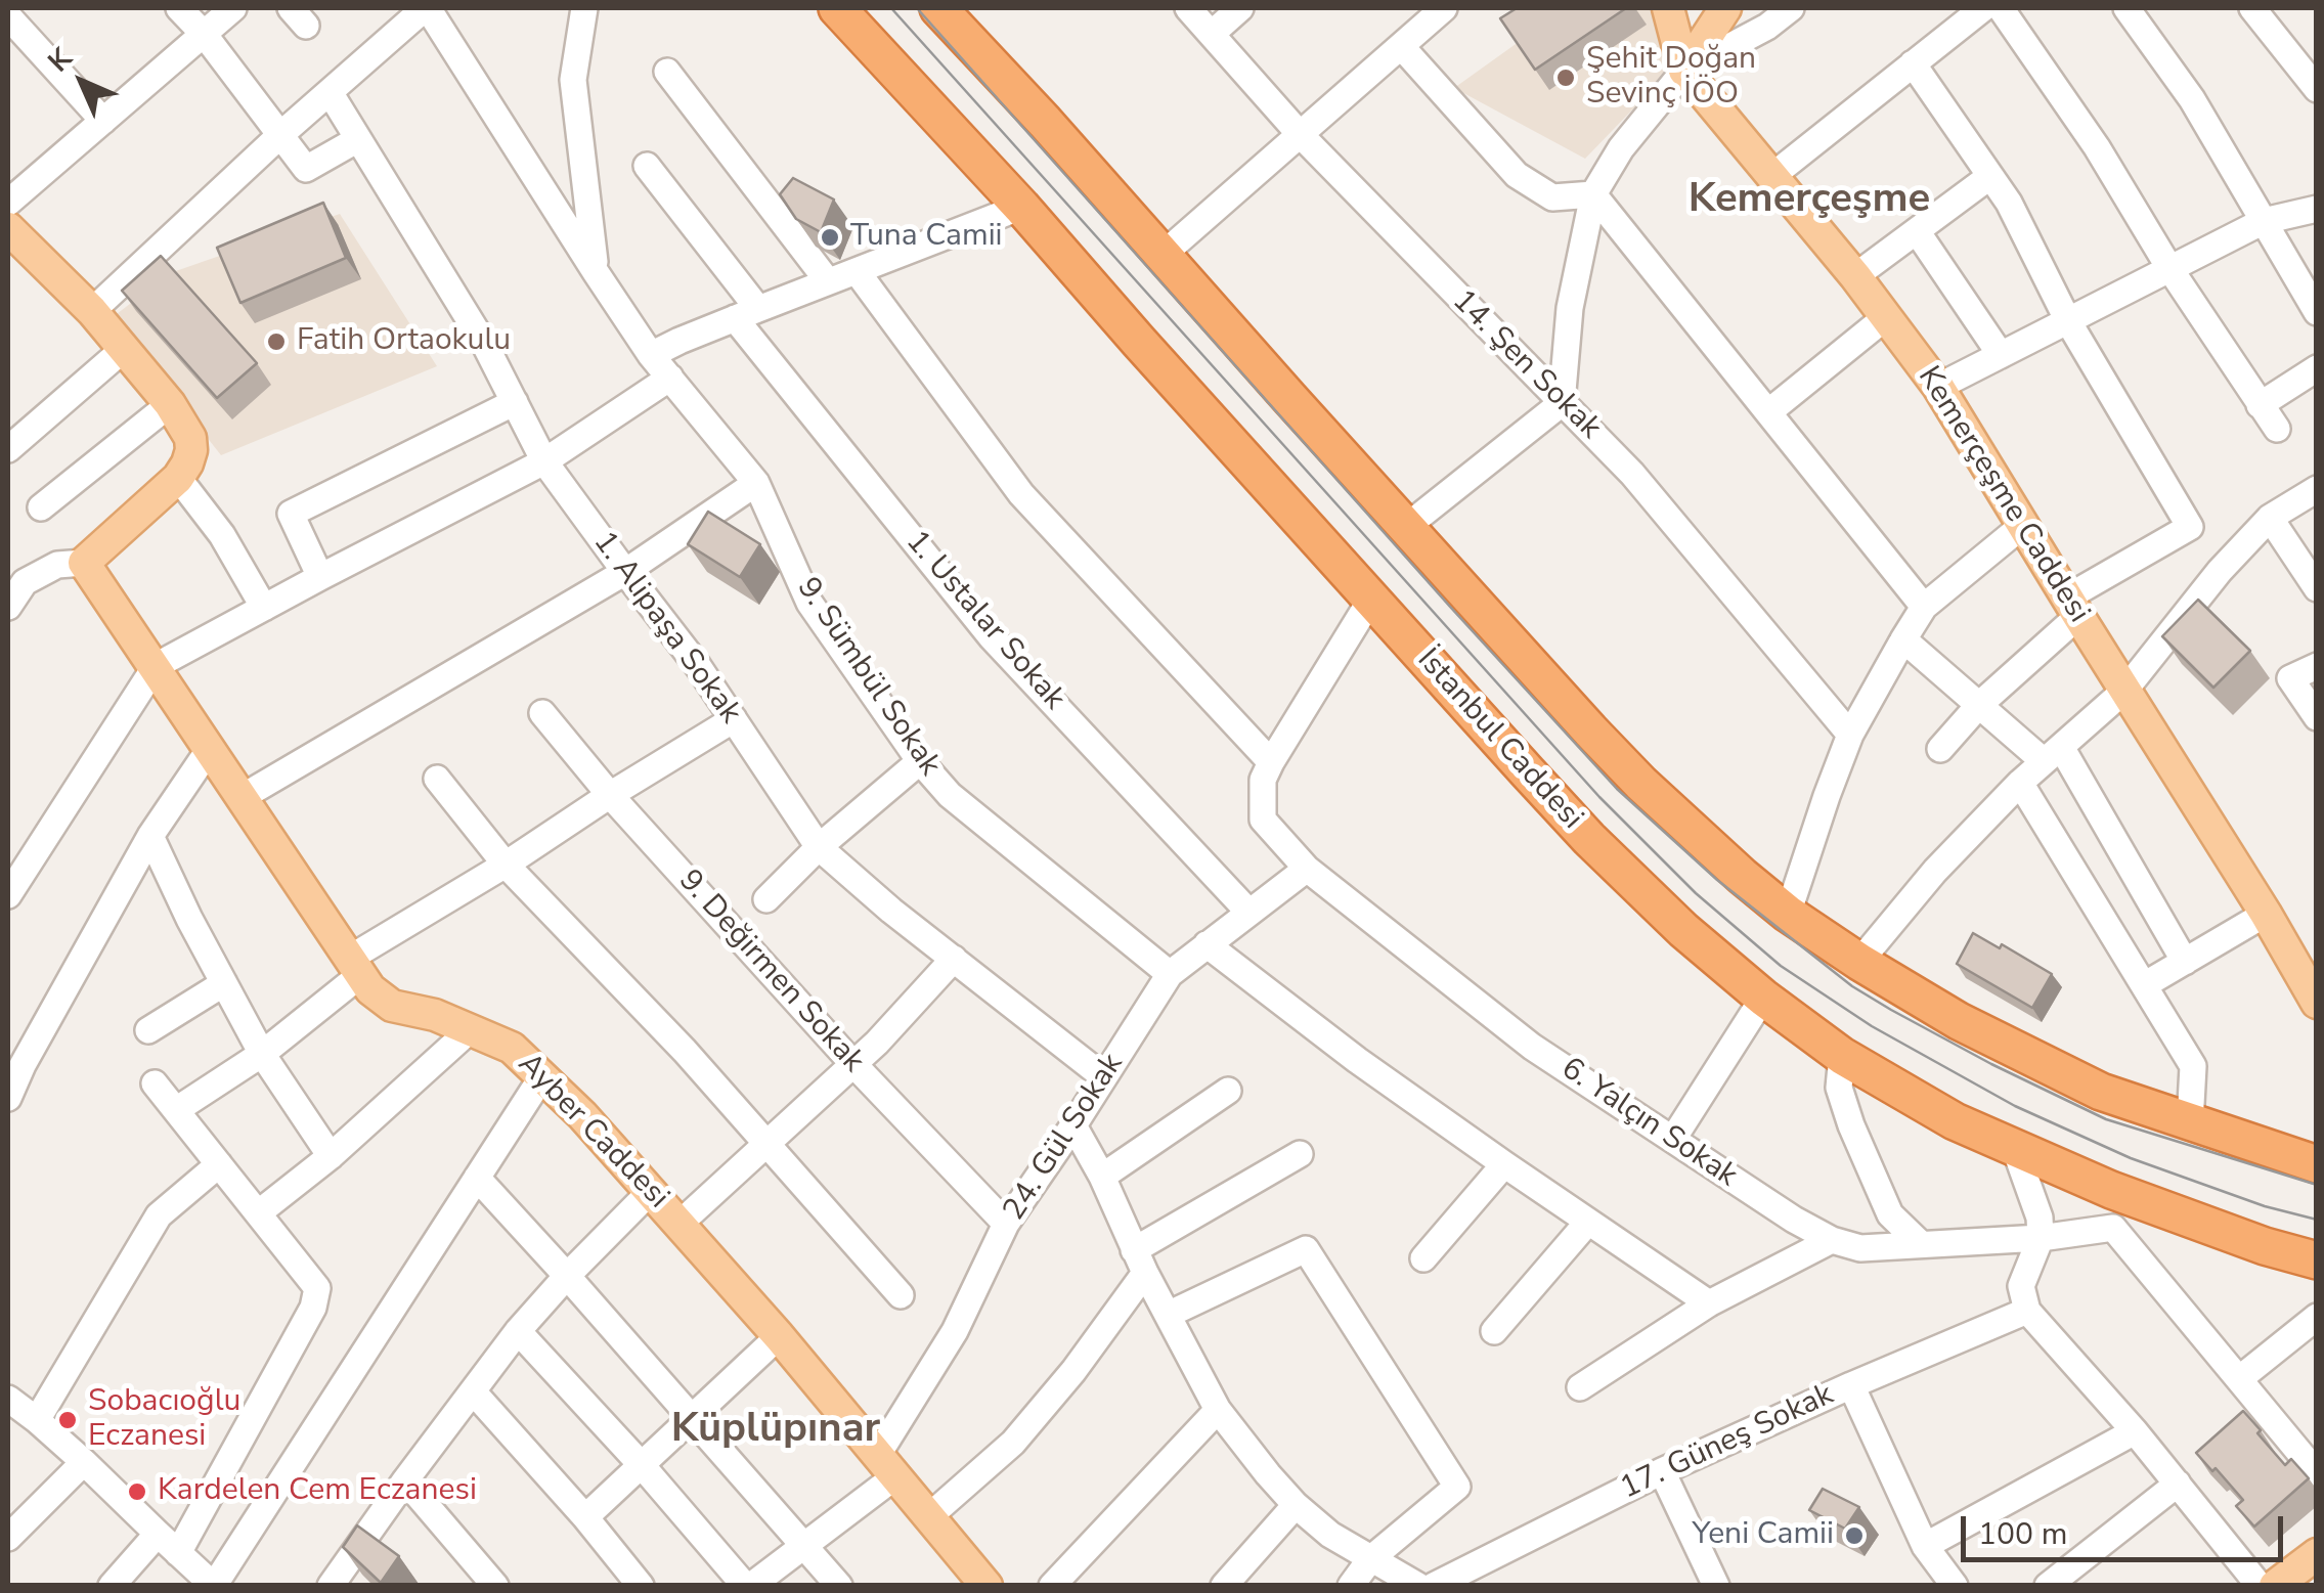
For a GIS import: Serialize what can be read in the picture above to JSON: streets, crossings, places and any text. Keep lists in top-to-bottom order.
{
  "streets": {
    "highway": ["İstanbul Caddesi"],
    "main road": ["Kemerçeşme Caddesi", "Ayber Caddesi"],
    "street": [
      "14. Şen Sokak",
      "1. Ustalar Sokak",
      "1. Alipaşa Sokak",
      "9. Sümbül Sokak",
      "9. Değirmen Sokak",
      "6. Yalçın Sokak",
      "24. Gül Sokak",
      "17. Güneş Sokak"
    ]
  },
  "crossings": [
    ["1. Ustalar Sokak", "24. Gül Sokak"],
    ["1. Alipaşa Sokak", "24. Gül Sokak"],
    ["9. Sümbül Sokak", "24. Gül Sokak"],
    ["9. Değirmen Sokak", "24. Gül Sokak"],
    ["6. Yalçın Sokak", "24. Gül Sokak"],
    ["Ayber Caddesi", "24. Gül Sokak"]
  ],
  "districts": ["Kemerçeşme", "Küplüpınar"],
  "places": [
    "Şehit Doğan Sevinç İÖO",
    "Tuna Camii",
    "Fatih Ortaokulu",
    "Sobacıoğlu Eczanesi",
    "Kardelen Cem Eczanesi",
    "Yeni Camii"
  ],
  "scale_bar": "100 m",
  "north": "top left"
}
